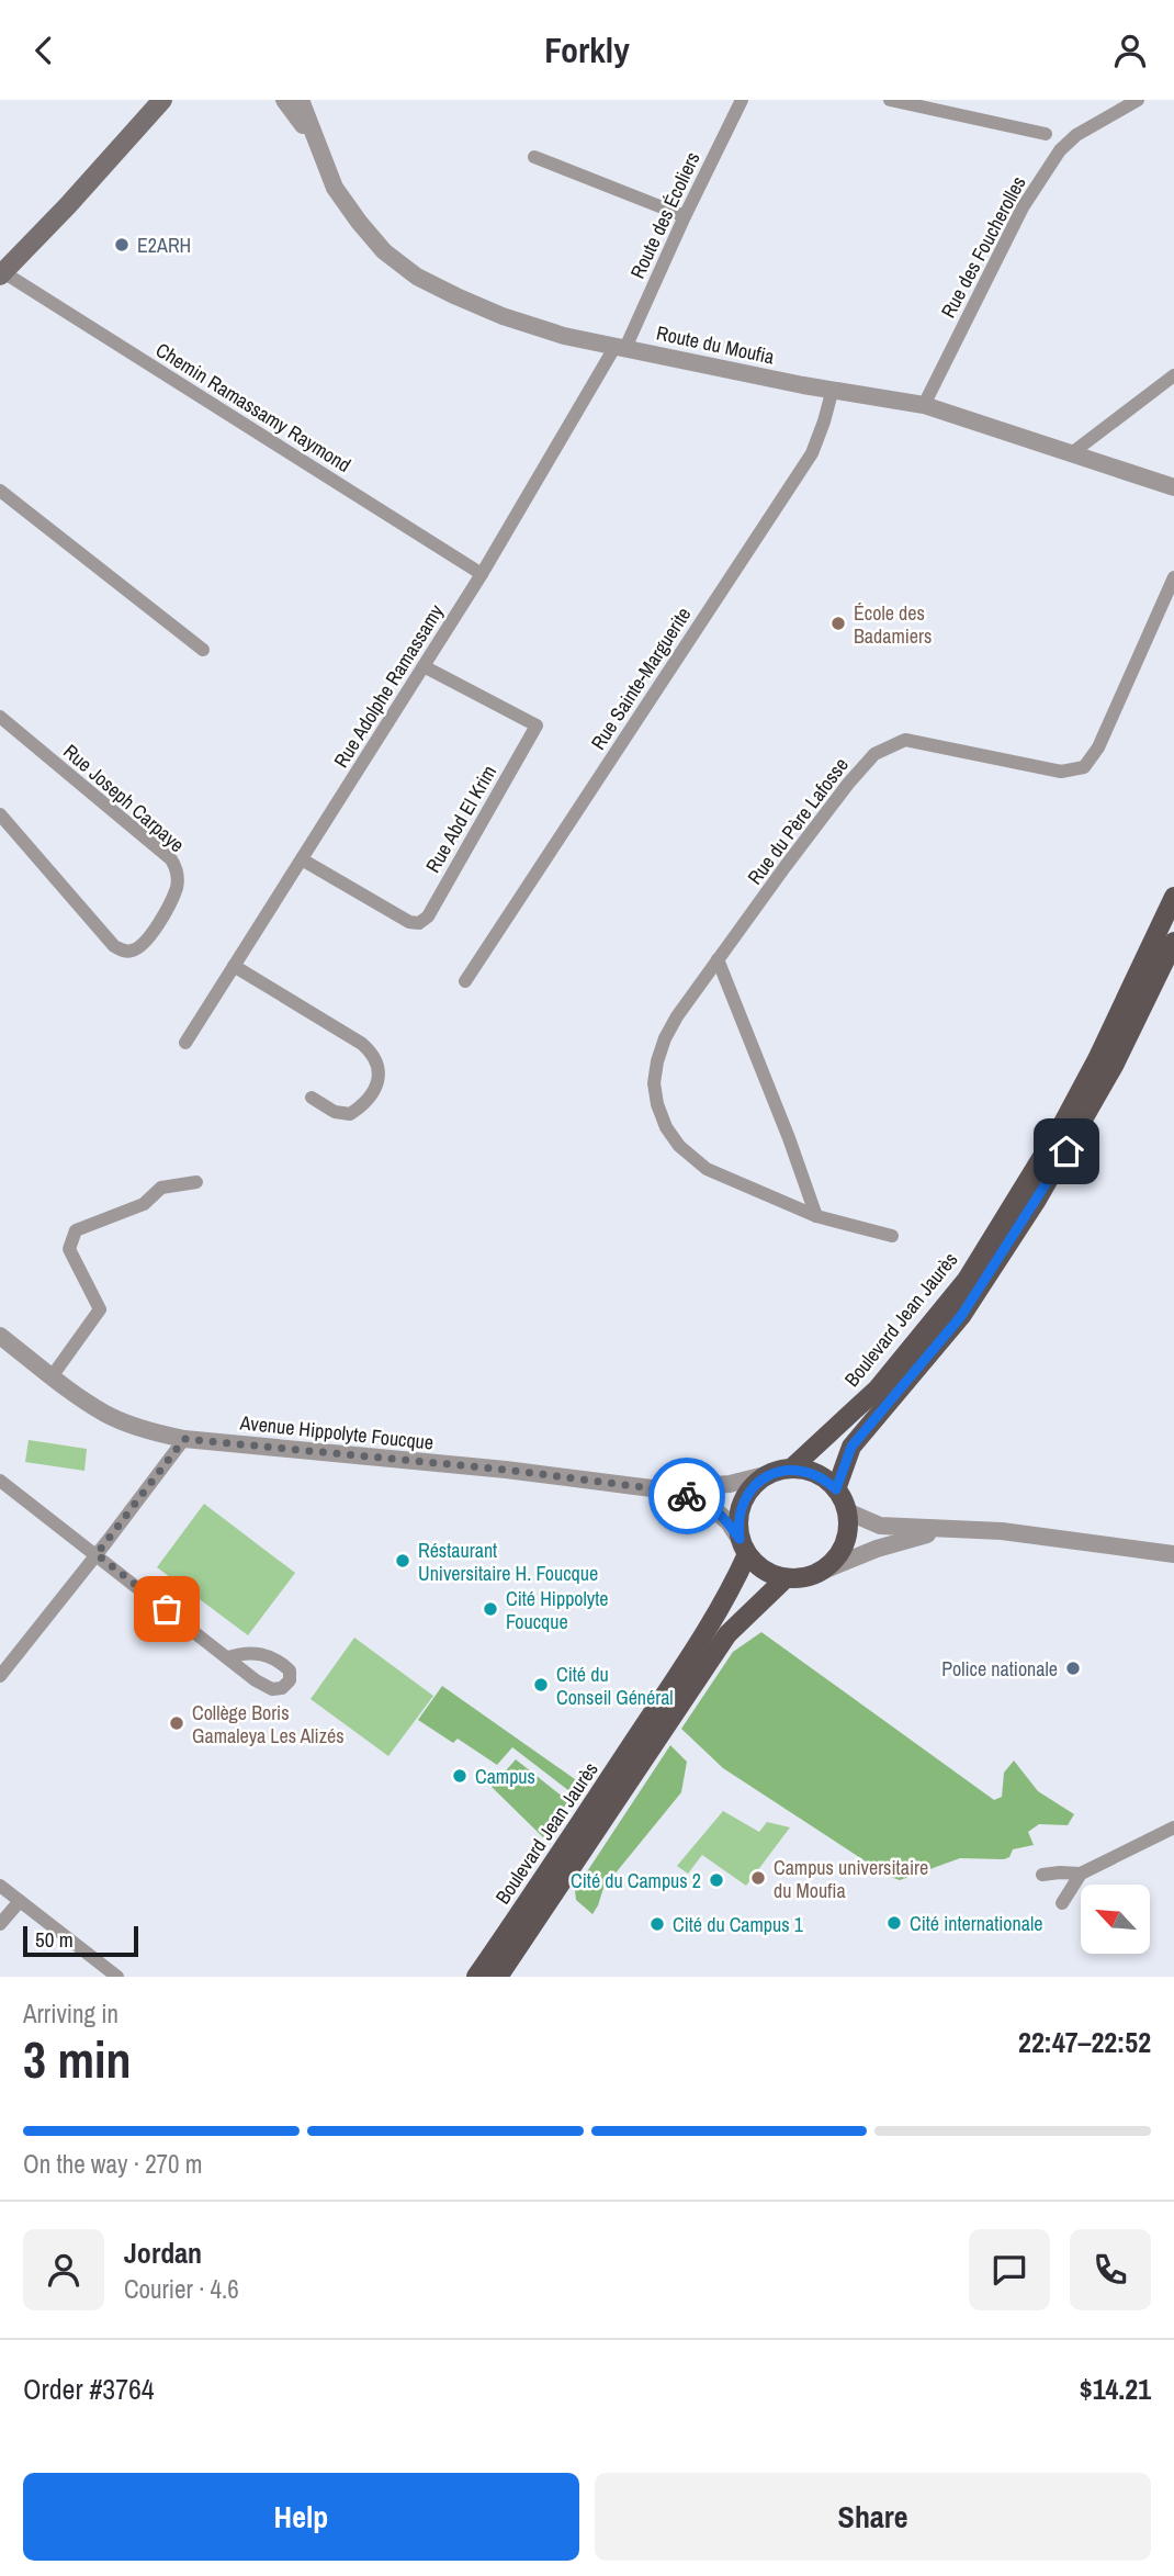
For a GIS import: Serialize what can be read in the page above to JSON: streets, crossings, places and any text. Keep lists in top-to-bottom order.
{
  "streets": {
    "main road": ["Boulevard Jean Jaurès"],
    "street": [
      "Route des Écoliers",
      "Rue des Foucherolles",
      "Route du Moufia",
      "Chemin Ramassamy Raymond",
      "Rue Sainte-Marguerite",
      "Rue Adolphe Ramassamy",
      "Rue Joseph Carpaye",
      "Rue Abd El Krim",
      "Rue du Père Lafosse",
      "Avenue Hippolyte Foucque"
    ]
  },
  "crossings": [
    ["Route des Écoliers", "Route du Moufia"],
    ["Route des Écoliers", "Rue Adolphe Ramassamy"],
    ["Rue des Foucherolles", "Route du Moufia"],
    ["Route du Moufia", "Rue Sainte-Marguerite"],
    ["Route du Moufia", "Rue Adolphe Ramassamy"],
    ["Chemin Ramassamy Raymond", "Rue Adolphe Ramassamy"],
    ["Rue Adolphe Ramassamy", "Rue Abd El Krim"],
    ["Boulevard Jean Jaurès", "Avenue Hippolyte Foucque"]
  ],
  "places": [
    "E2ARH",
    "École des Badamiers",
    "Réstaurant Universitaire H. Foucque",
    "Cité Hippolyte Foucque",
    "Police nationale",
    "Cité du Conseil Général",
    "Collège Boris Gamaleya Les Alizés",
    "Campus",
    "Campus universitaire du Moufia",
    "Cité du Campus 2",
    "Cité internationale",
    "Cité du Campus 1"
  ],
  "scale_bar": "50 m",
  "north": "top left",
  "page": {
    "header": "Forkly",
    "scale": "50 m",
    "heading": ["3 min", "Arriving in", "22:47–22:52"],
    "panel": [
      "Jordan",
      "Courier · 4.6",
      "Order #3764",
      "$14.21"
    ],
    "bar": "On the way · 270 m",
    "buttons": ["Help", "Share"]
  }
}
